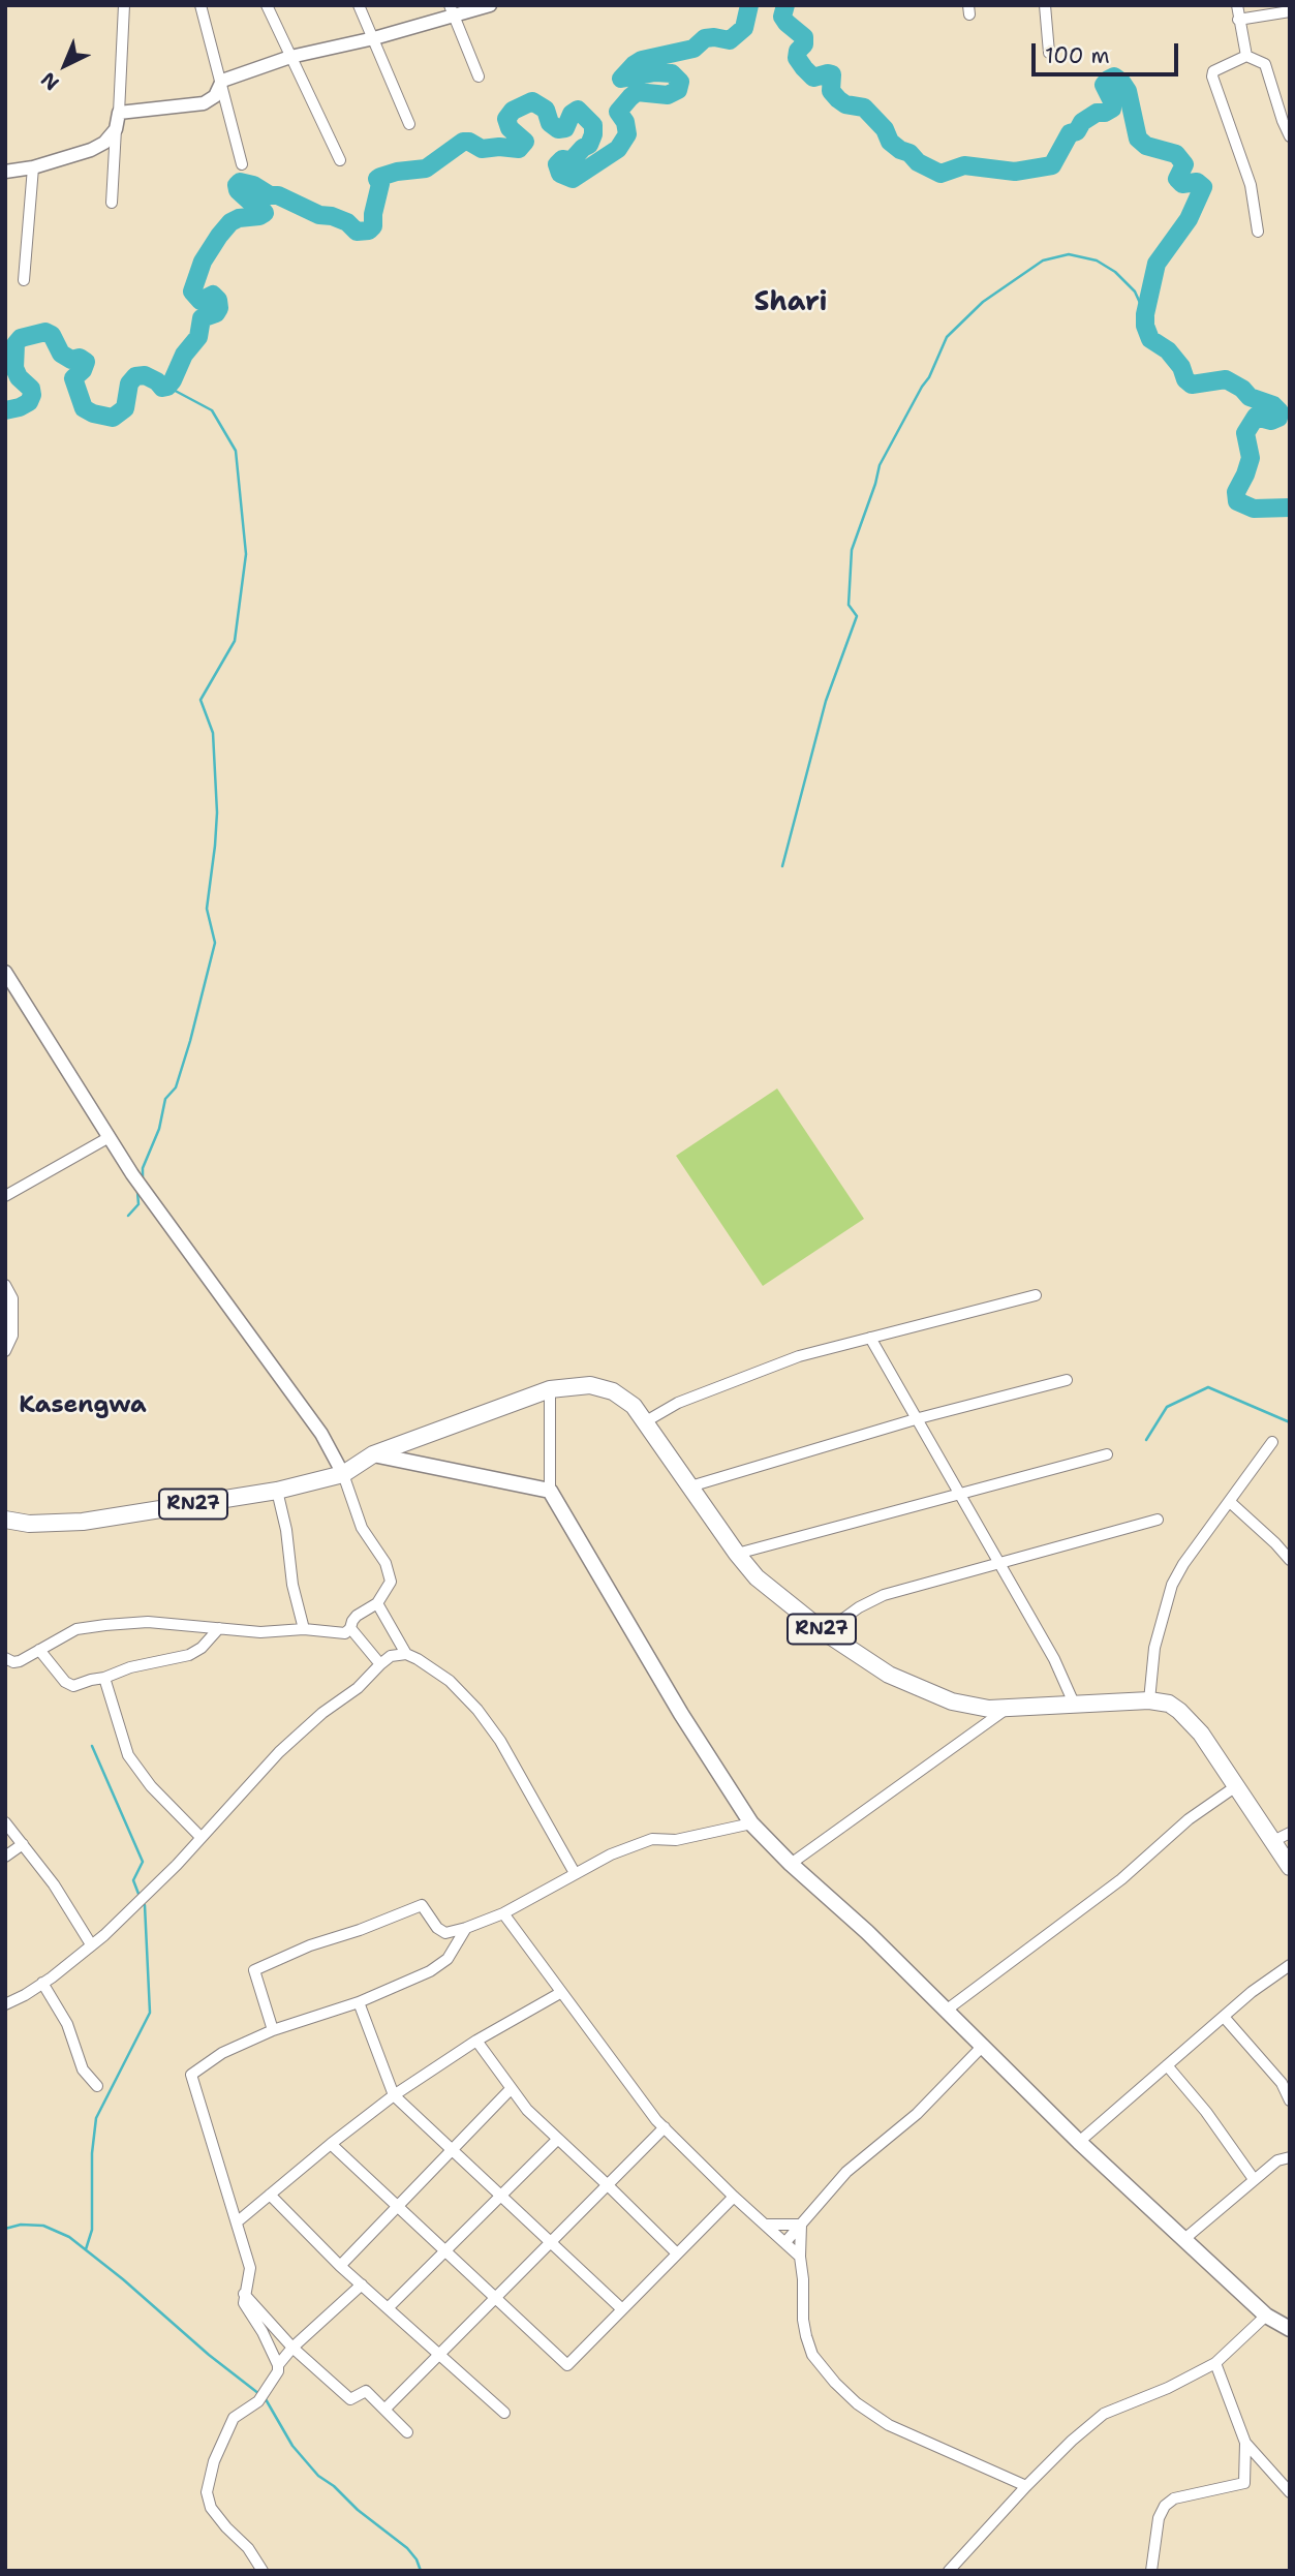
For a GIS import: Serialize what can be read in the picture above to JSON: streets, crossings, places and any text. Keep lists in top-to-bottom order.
{
  "streets": {
    "main road": ["RN27"]
  },
  "districts": ["Shari", "Kasengwa"],
  "scale_bar": "100 m",
  "north": "bottom left"
}
